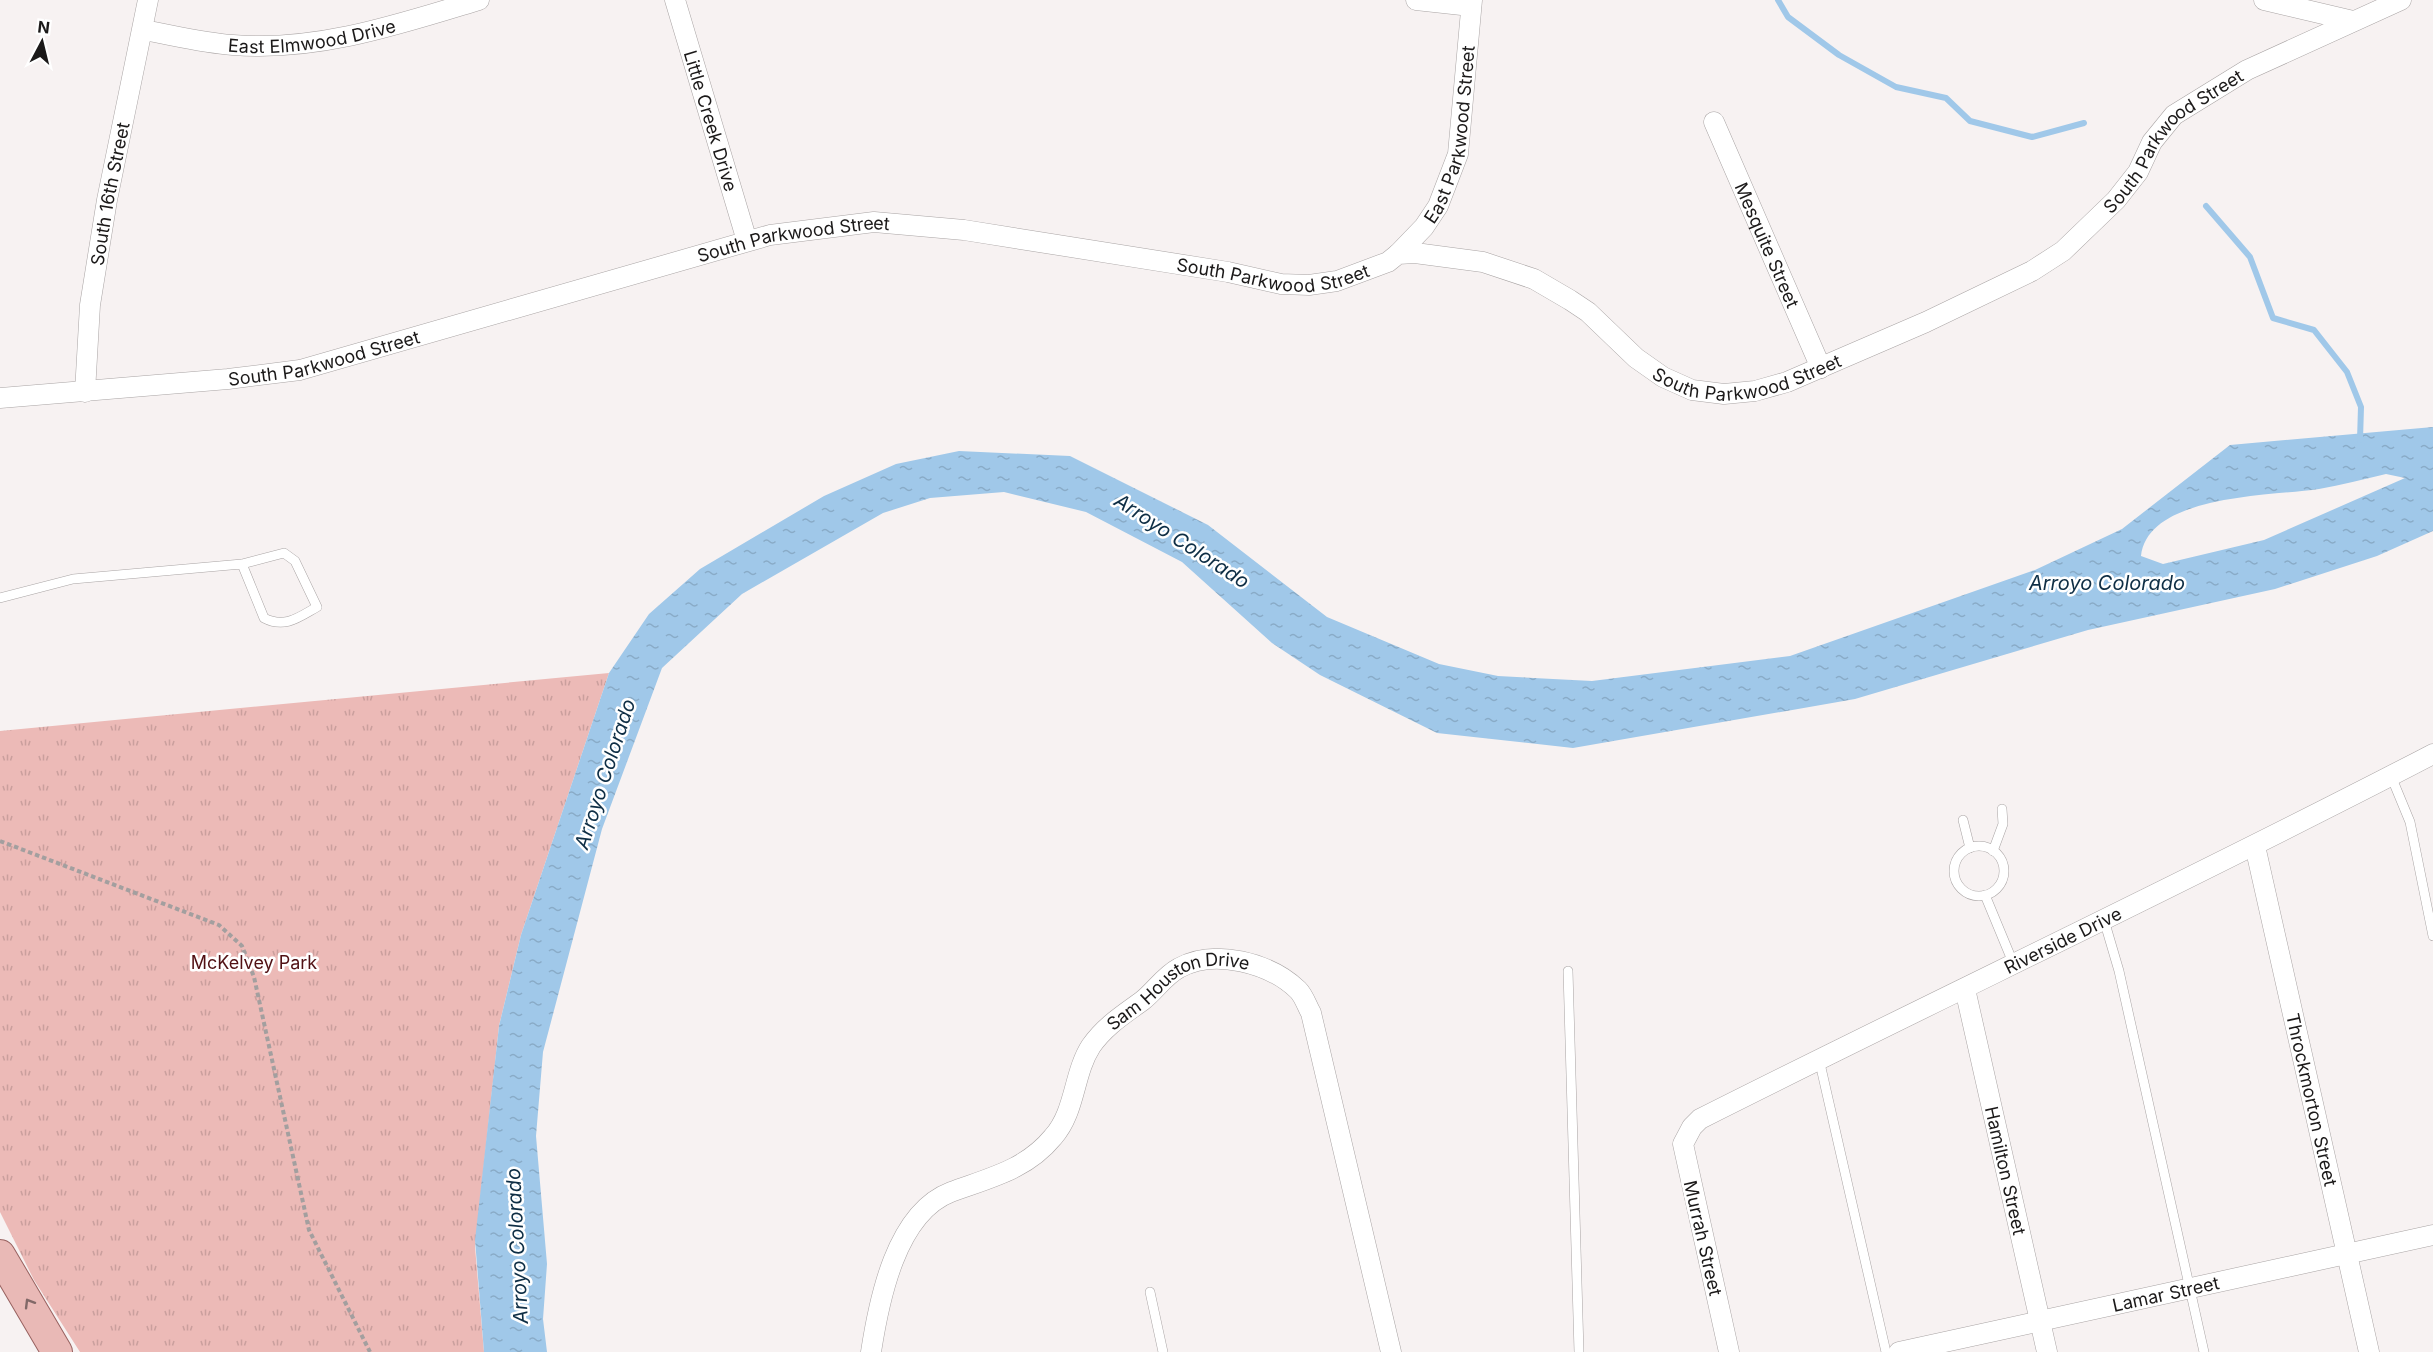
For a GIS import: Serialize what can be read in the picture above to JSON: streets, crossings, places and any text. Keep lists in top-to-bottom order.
{
  "streets": {
    "street": [
      "East Elmwood Drive",
      "Little Creek Drive",
      "East Parkwood Street",
      "South Parkwood Street",
      "South 16th Street",
      "Mesquite Street",
      "Riverside Drive",
      "Sam Houston Drive",
      "Throckmorton Street",
      "Hamilton Street",
      "Murrah Street",
      "Lamar Street"
    ]
  },
  "crossings": [
    ["East Elmwood Drive", "South 16th Street"],
    ["Little Creek Drive", "South Parkwood Street"],
    ["East Parkwood Street", "South Parkwood Street"],
    ["South Parkwood Street", "South 16th Street"],
    ["South Parkwood Street", "Mesquite Street"],
    ["Riverside Drive", "Throckmorton Street"],
    ["Riverside Drive", "Hamilton Street"],
    ["Riverside Drive", "Murrah Street"],
    ["Throckmorton Street", "Lamar Street"],
    ["Hamilton Street", "Lamar Street"]
  ],
  "water": ["Arroyo Colorado"],
  "parks": ["McKelvey Park"],
  "north": "top"
}
